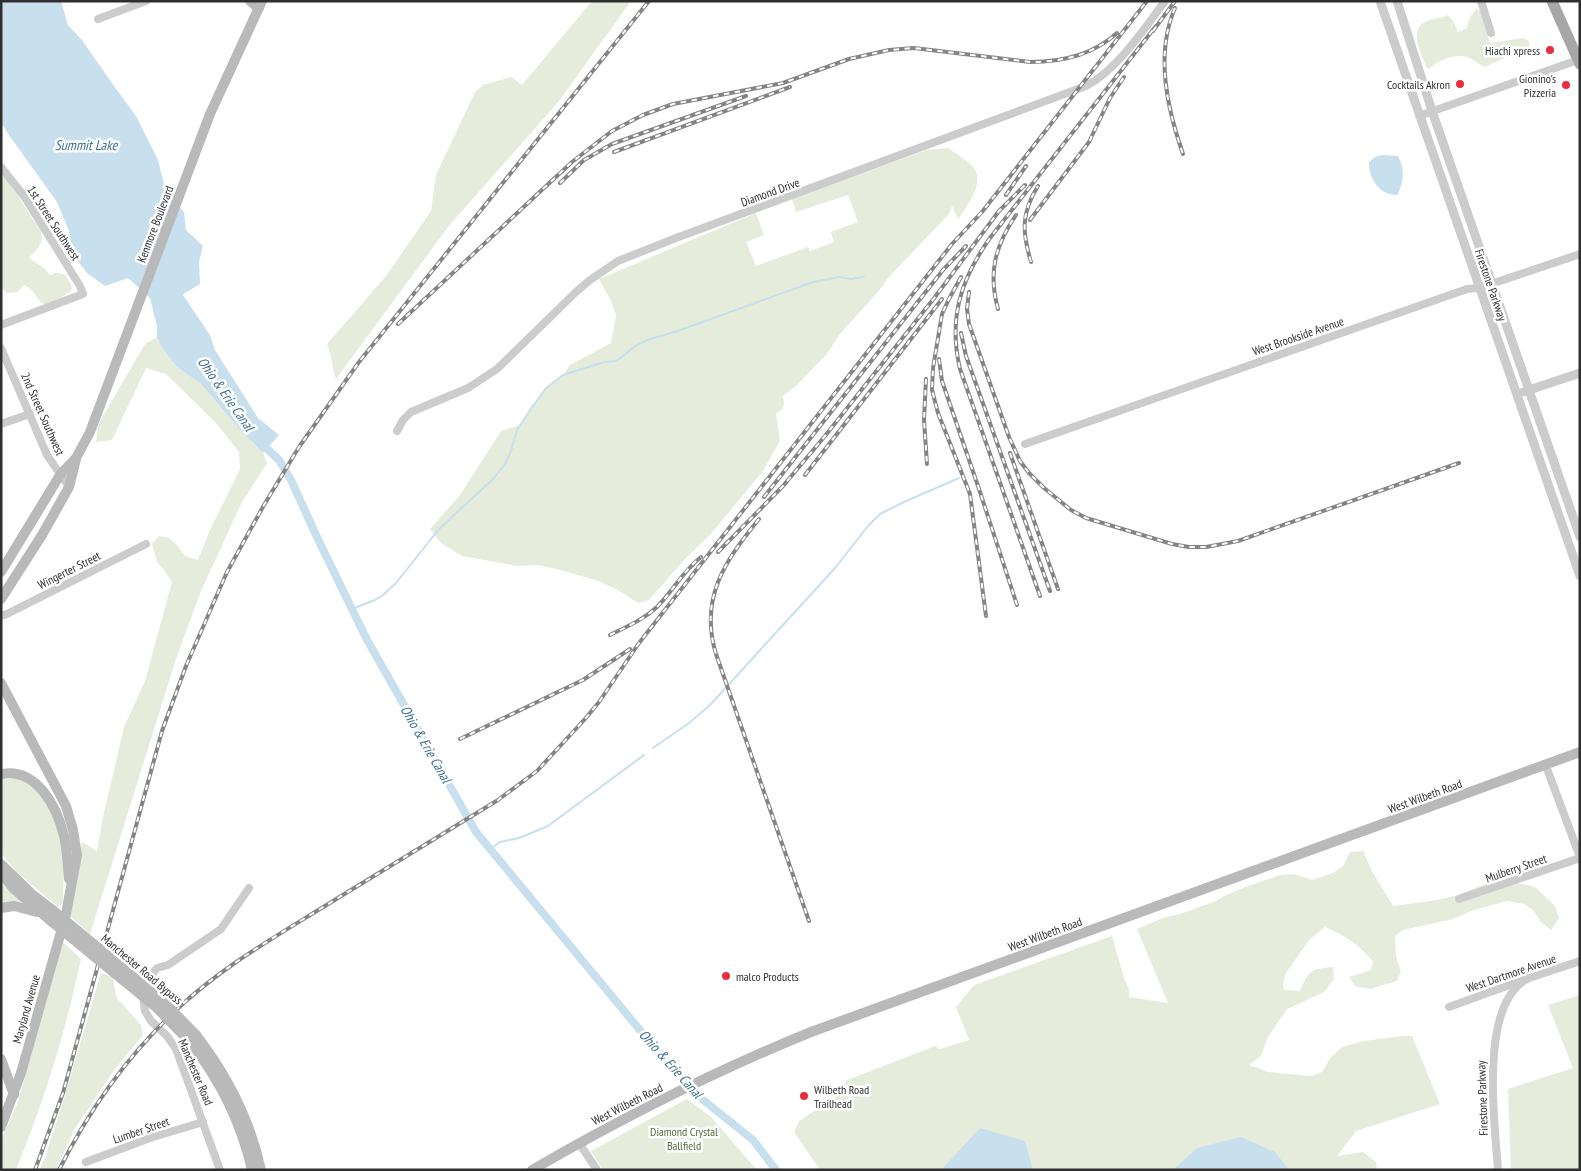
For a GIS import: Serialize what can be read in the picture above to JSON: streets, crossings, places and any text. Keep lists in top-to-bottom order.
{
  "streets": {
    "main road": [
      "Kenmore Boulevard",
      "West Wilbeth Road",
      "Manchester Road Bypass",
      "Maryland Avenue"
    ],
    "street": [
      "Diamond Drive",
      "1st Street Southwest",
      "Firestone Parkway",
      "West Brookside Avenue",
      "2nd Street Southwest",
      "Wingerter Street",
      "Mulberry Street",
      "West Dartmore Avenue",
      "Manchester Road",
      "Lumber Street"
    ]
  },
  "crossings": [
    ["Kenmore Boulevard", "2nd Street Southwest"],
    ["Firestone Parkway", "West Brookside Avenue"],
    ["Firestone Parkway", "West Dartmore Avenue"],
    ["Manchester Road", "Lumber Street"]
  ],
  "water": ["Summit Lake", "Ohio & Erie Canal"],
  "parks": ["Diamond Crystal Ballfield"],
  "places": [
    "Hiachi xpress",
    "Cocktails Akron",
    "Gionino's Pizzeria",
    "malco Products",
    "Wilbeth Road Trailhead"
  ]
}
